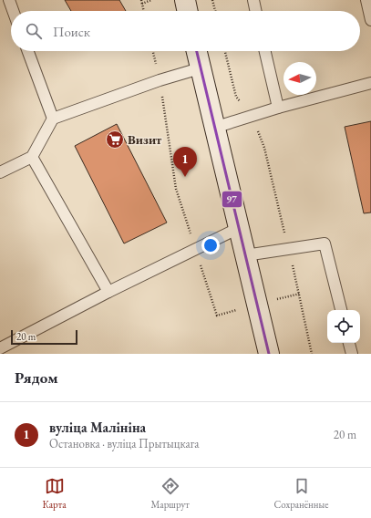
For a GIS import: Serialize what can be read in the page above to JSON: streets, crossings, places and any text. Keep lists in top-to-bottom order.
{
  "places": {
    "supermarket": ["Визит"]
  },
  "lines": ["transit line 97"],
  "scale_bar": "20 m",
  "north": "left",
  "page": {
    "search": "Поиск",
    "pins": "1",
    "scale": "20 m",
    "heading": "Рядом",
    "list": [
      {
        "mark": "1",
        "name": "вуліца Малініна",
        "note": "Остановка · вуліца Прытыцкага",
        "value": "20 m"
      }
    ],
    "nav": ["Карта", "Маршрут", "Сохранённые"]
  }
}
